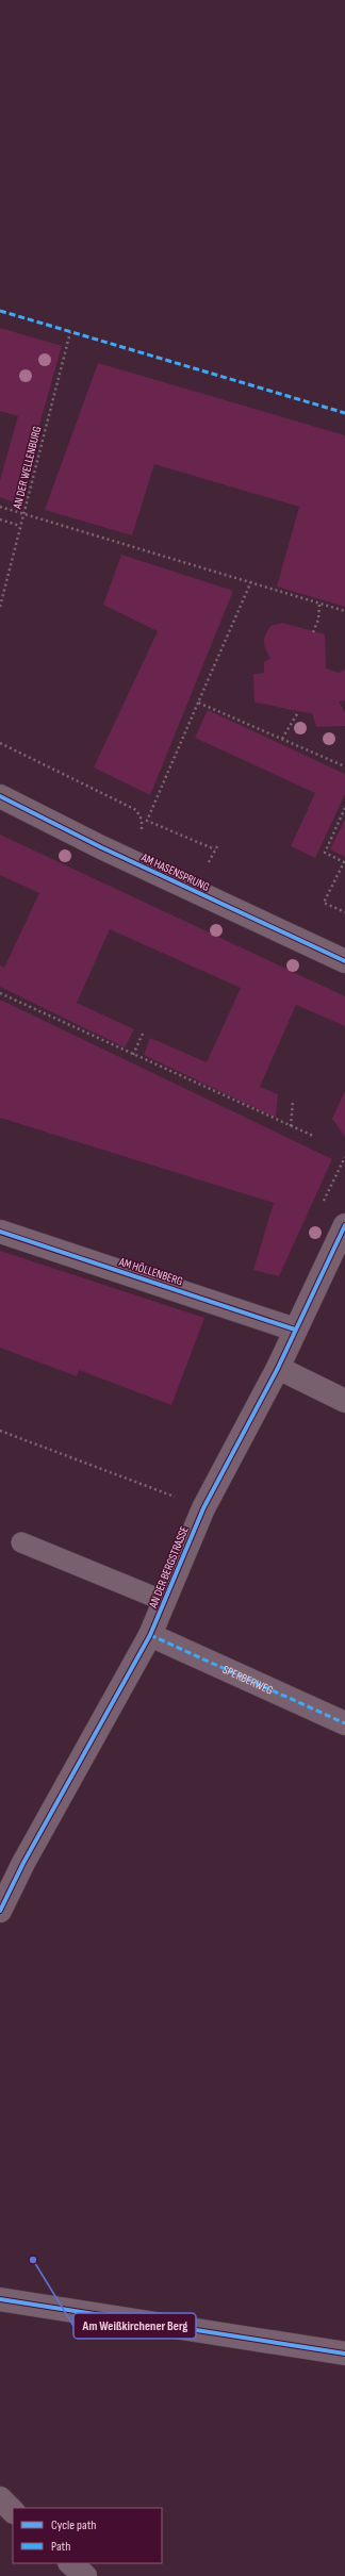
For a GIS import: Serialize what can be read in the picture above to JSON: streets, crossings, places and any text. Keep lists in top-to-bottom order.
{
  "streets": {
    "street": [
      "AM HASENSPRUNG",
      "AM HÖLLENBERG",
      "AN DER BERGSTRASSE",
      "SPERBERWEG"
    ],
    "path": ["AN DER WELLENBURG"]
  },
  "crossings": [
    ["AM HÖLLENBERG", "AN DER BERGSTRASSE"],
    ["AN DER BERGSTRASSE", "SPERBERWEG"]
  ],
  "places": ["Am Weißkirchener Berg"],
  "legend": ["Cycle path", "Path"]
}
